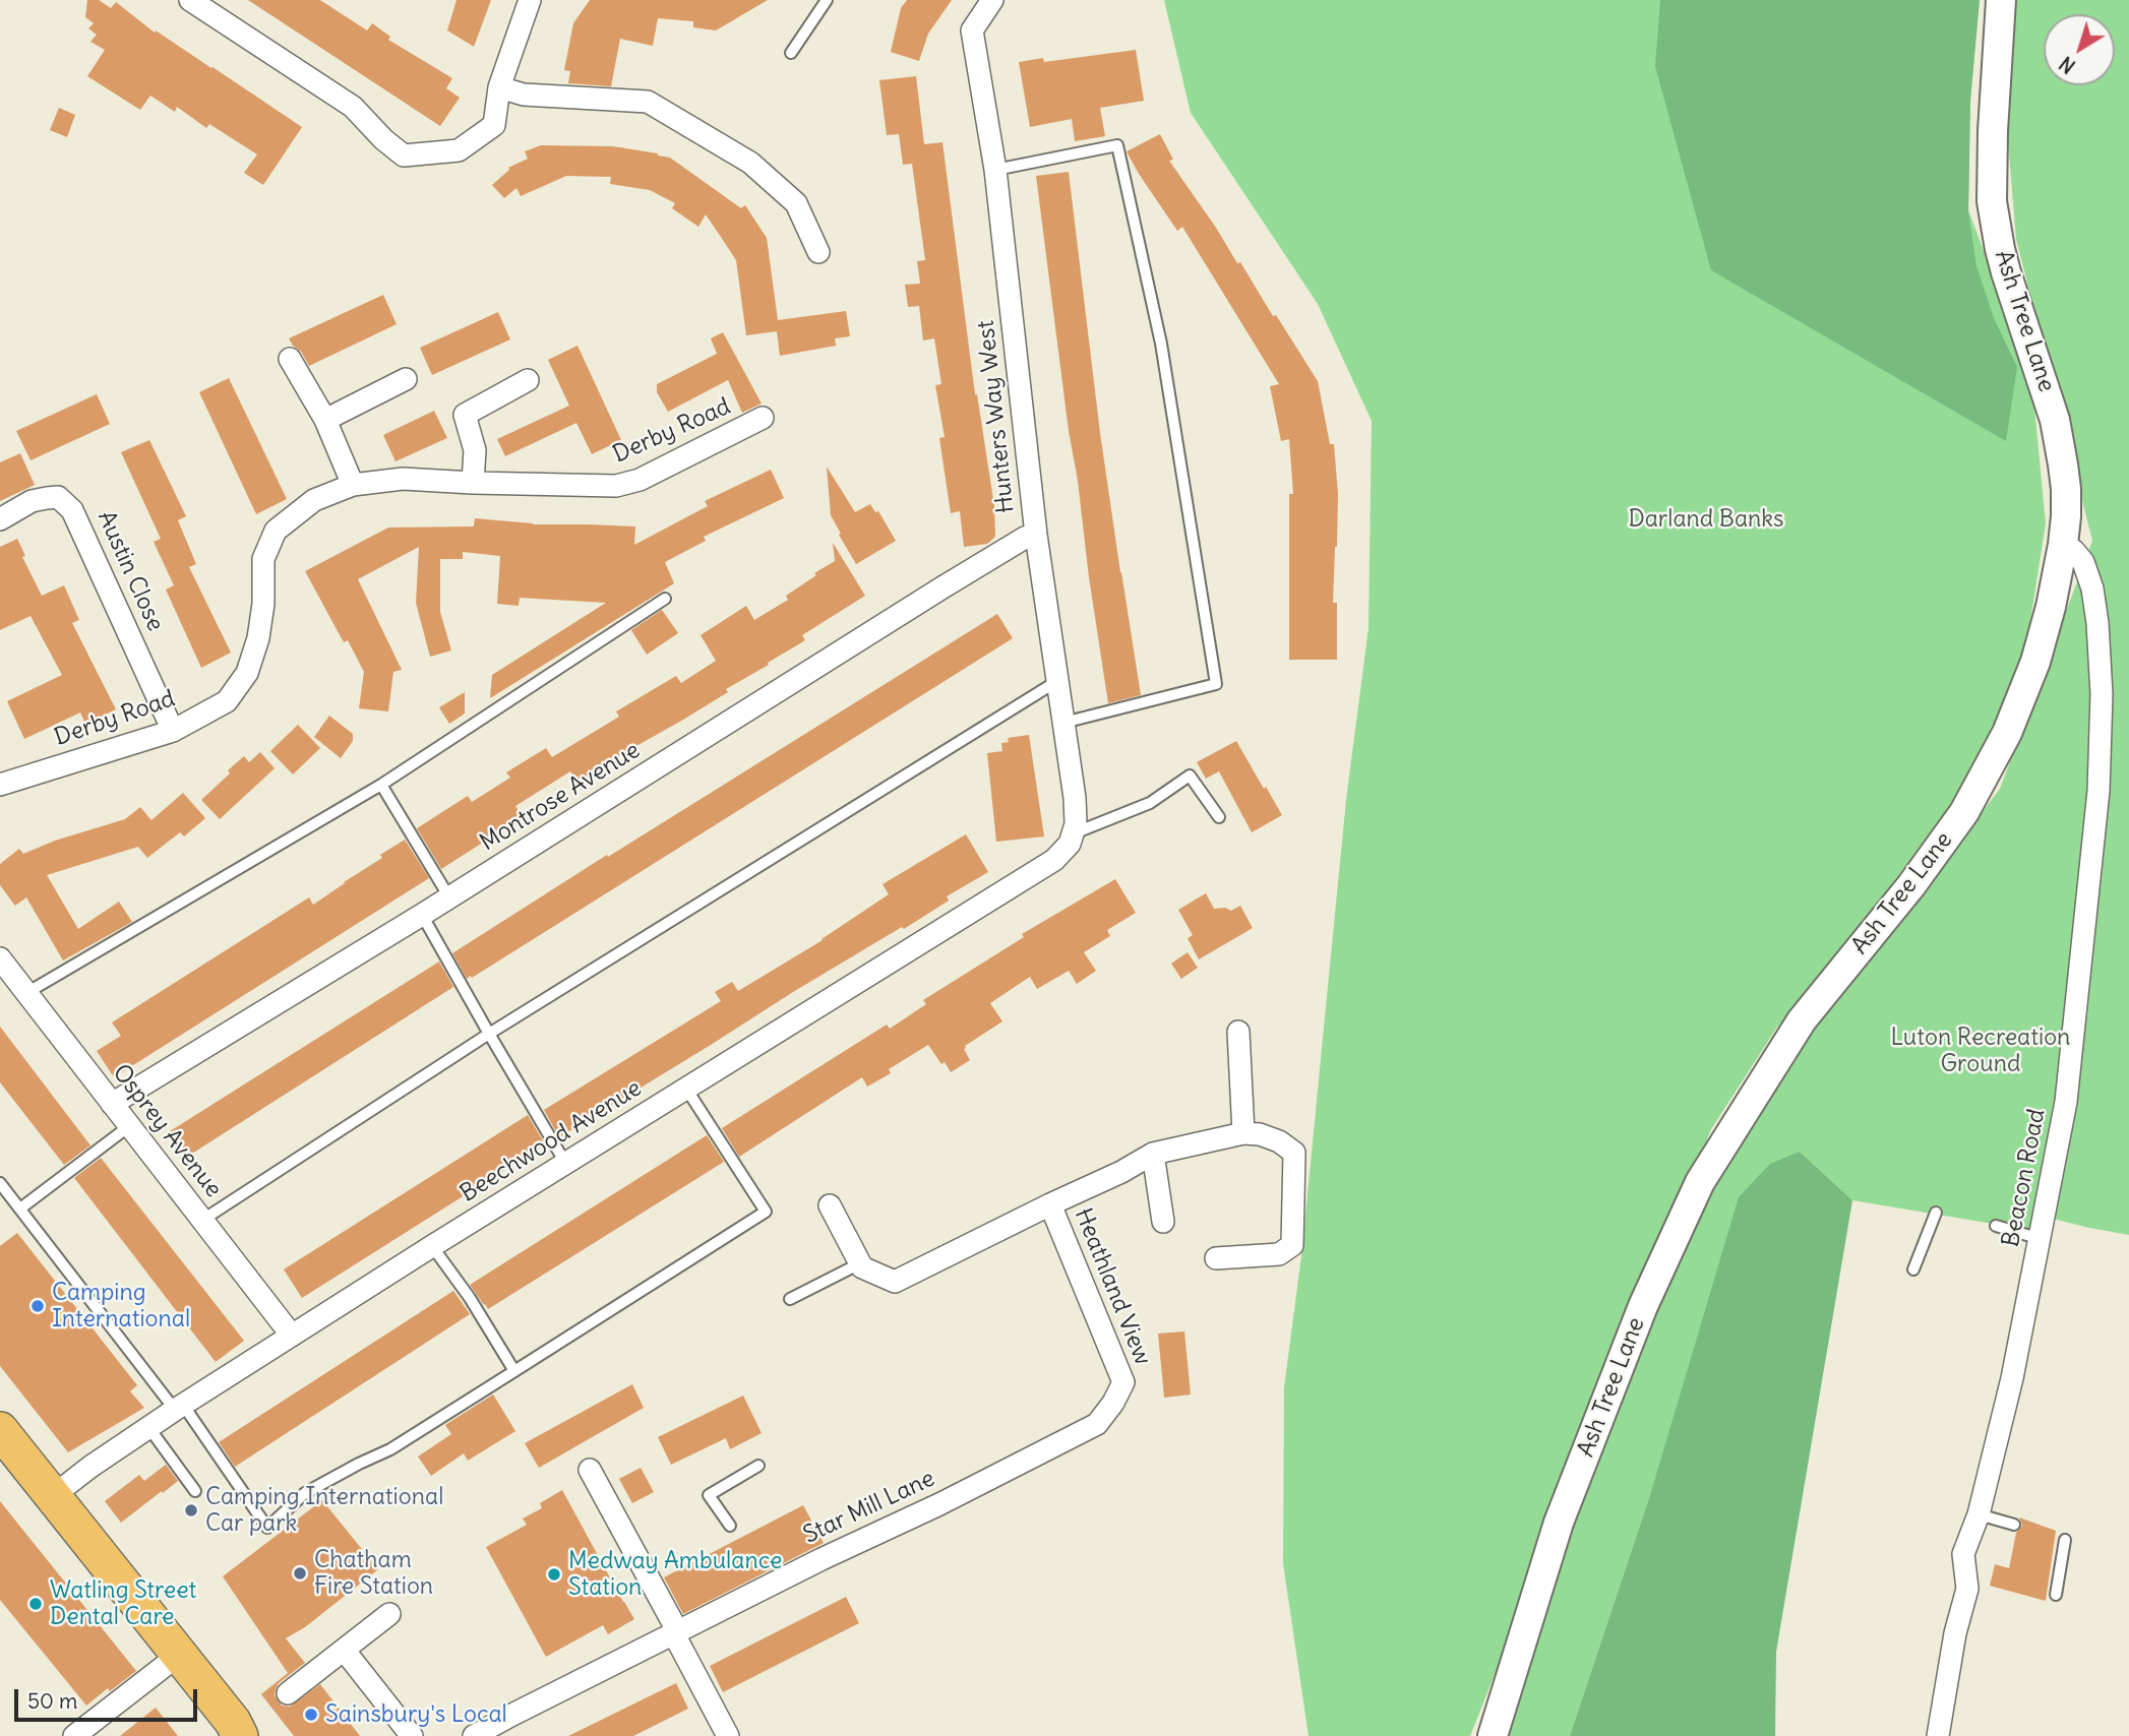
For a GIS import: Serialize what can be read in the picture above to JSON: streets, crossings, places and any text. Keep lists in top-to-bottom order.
{
  "streets": {
    "street": [
      "Ash Tree Lane",
      "Hunters Way West",
      "Derby Road",
      "Austin Close",
      "Montrose Avenue",
      "Osprey Avenue",
      "Beechwood Avenue",
      "Beacon Road",
      "Heathland View",
      "Star Mill Lane"
    ]
  },
  "crossings": [
    ["Ash Tree Lane", "Beacon Road"],
    ["Hunters Way West", "Montrose Avenue"],
    ["Hunters Way West", "Beechwood Avenue"],
    ["Derby Road", "Austin Close"],
    ["Montrose Avenue", "Osprey Avenue"],
    ["Osprey Avenue", "Beechwood Avenue"],
    ["Heathland View", "Star Mill Lane"]
  ],
  "parks": ["Darland Banks", "Luton Recreation Ground"],
  "places": [
    "Camping International",
    "Camping International Car park",
    "Chatham Fire Station",
    "Medway Ambulance Station",
    "Watling Street Dental Care",
    "Sainsbury's Local"
  ],
  "scale_bar": "50 m",
  "north": "bottom left"
}
